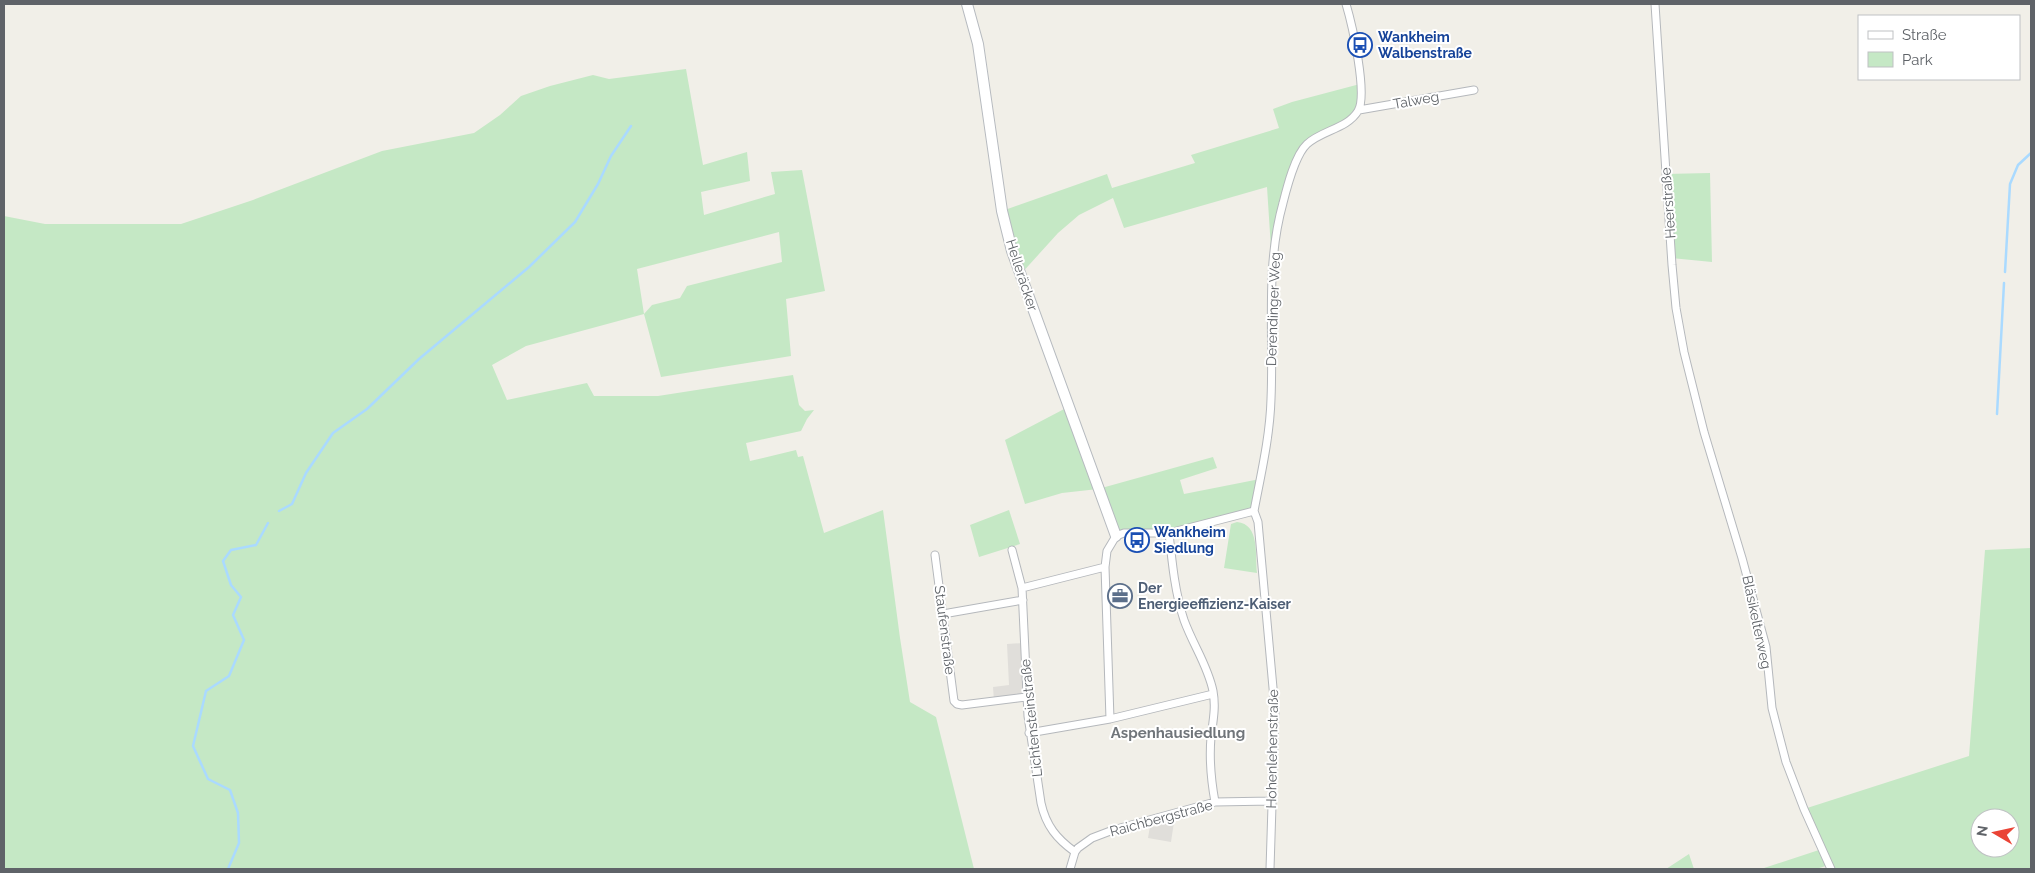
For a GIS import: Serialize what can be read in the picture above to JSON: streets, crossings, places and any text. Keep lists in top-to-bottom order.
{
  "streets": {
    "street": [
      "Talweg",
      "Heerstraße",
      "Helleräcker",
      "Derendinger Weg",
      "Bläsikelterweg",
      "Staufenstraße",
      "Lichtensteinstraße",
      "Hohenlehenstraße",
      "Raichbergstraße"
    ]
  },
  "crossings": [
    ["Talweg", "Derendinger Weg"],
    ["Heerstraße", "Bläsikelterweg"],
    ["Derendinger Weg", "Hohenlehenstraße"],
    ["Staufenstraße", "Lichtensteinstraße"],
    ["Lichtensteinstraße", "Raichbergstraße"],
    ["Hohenlehenstraße", "Raichbergstraße"]
  ],
  "districts": ["Aspenhausiedlung"],
  "places": {
    "bus stop": ["Wankheim Walbenstraße", "Wankheim Siedlung"],
    "office": ["Der Energieeffizienz-Kaiser"]
  },
  "legend": ["Straße", "Park"],
  "north": "left"
}
